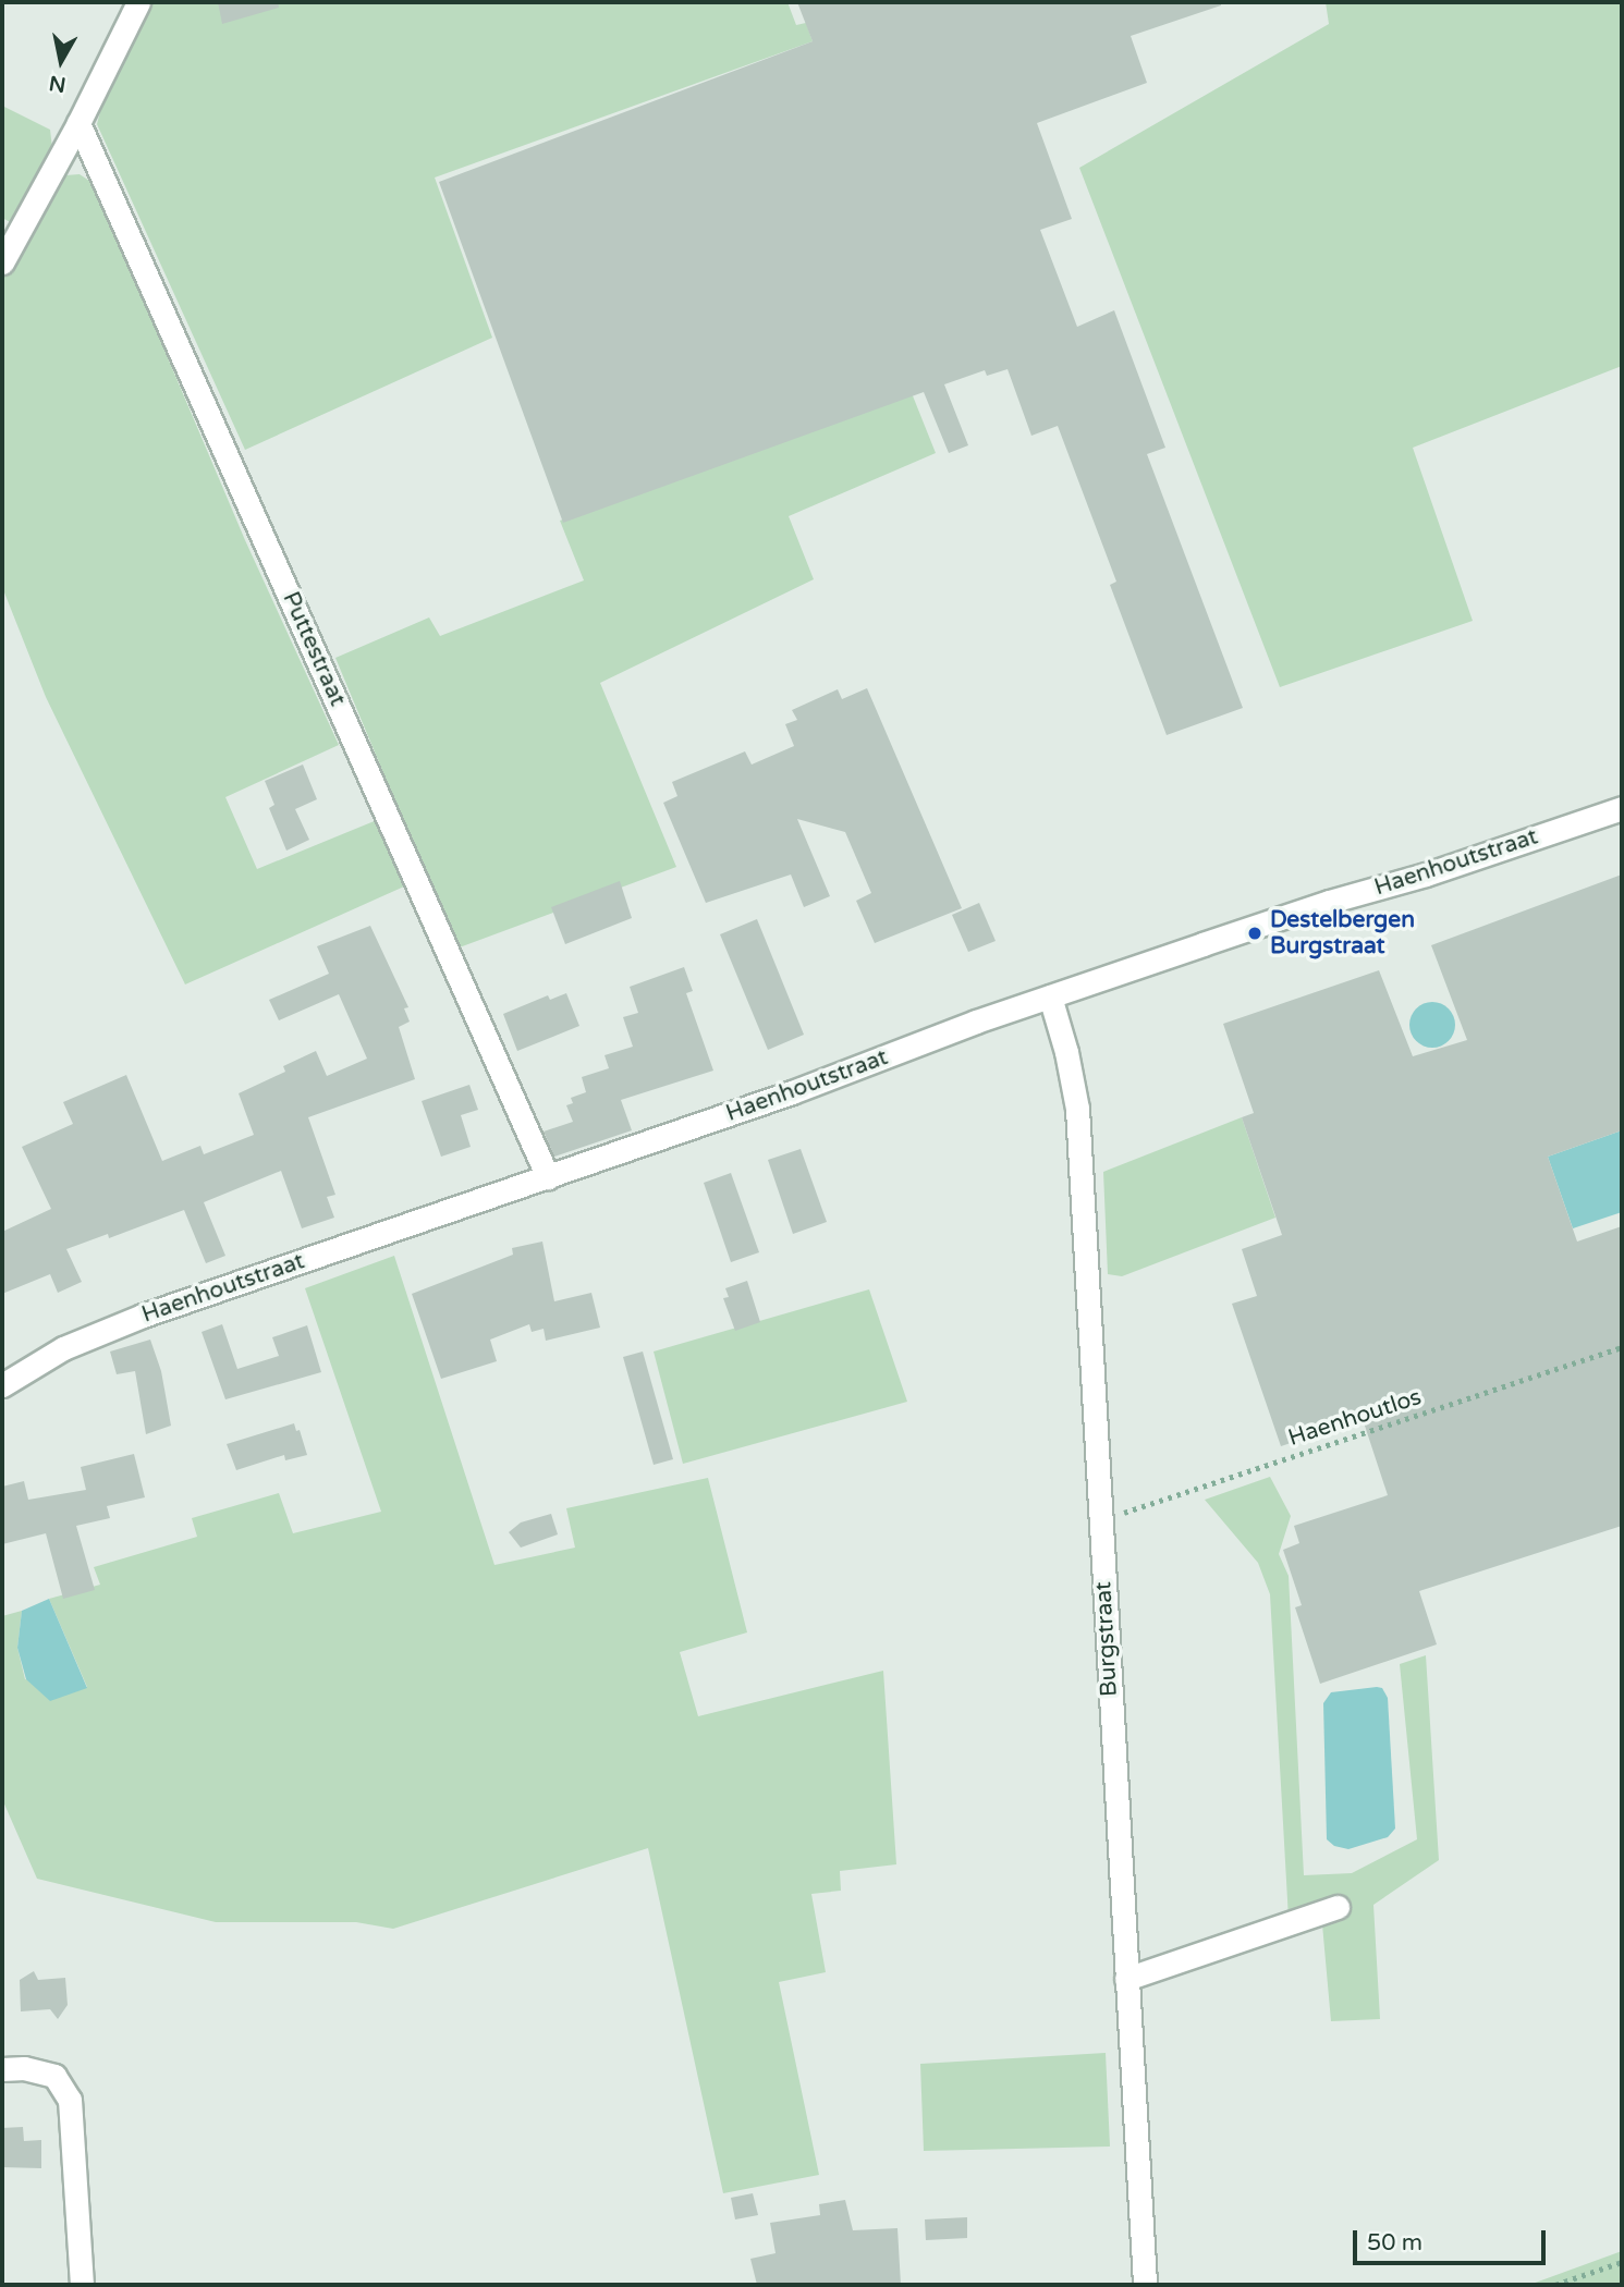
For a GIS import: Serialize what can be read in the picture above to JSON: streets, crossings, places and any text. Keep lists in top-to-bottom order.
{
  "streets": {
    "street": ["Puttestraat", "Haenhoutstraat", "Burgstraat"],
    "path": ["Haenhoutlos"]
  },
  "crossings": [
    ["Puttestraat", "Haenhoutstraat"],
    ["Haenhoutstraat", "Burgstraat"],
    ["Haenhoutlos", "Burgstraat"]
  ],
  "places": ["Destelbergen Burgstraat"],
  "scale_bar": "50 m",
  "north": "bottom"
}
